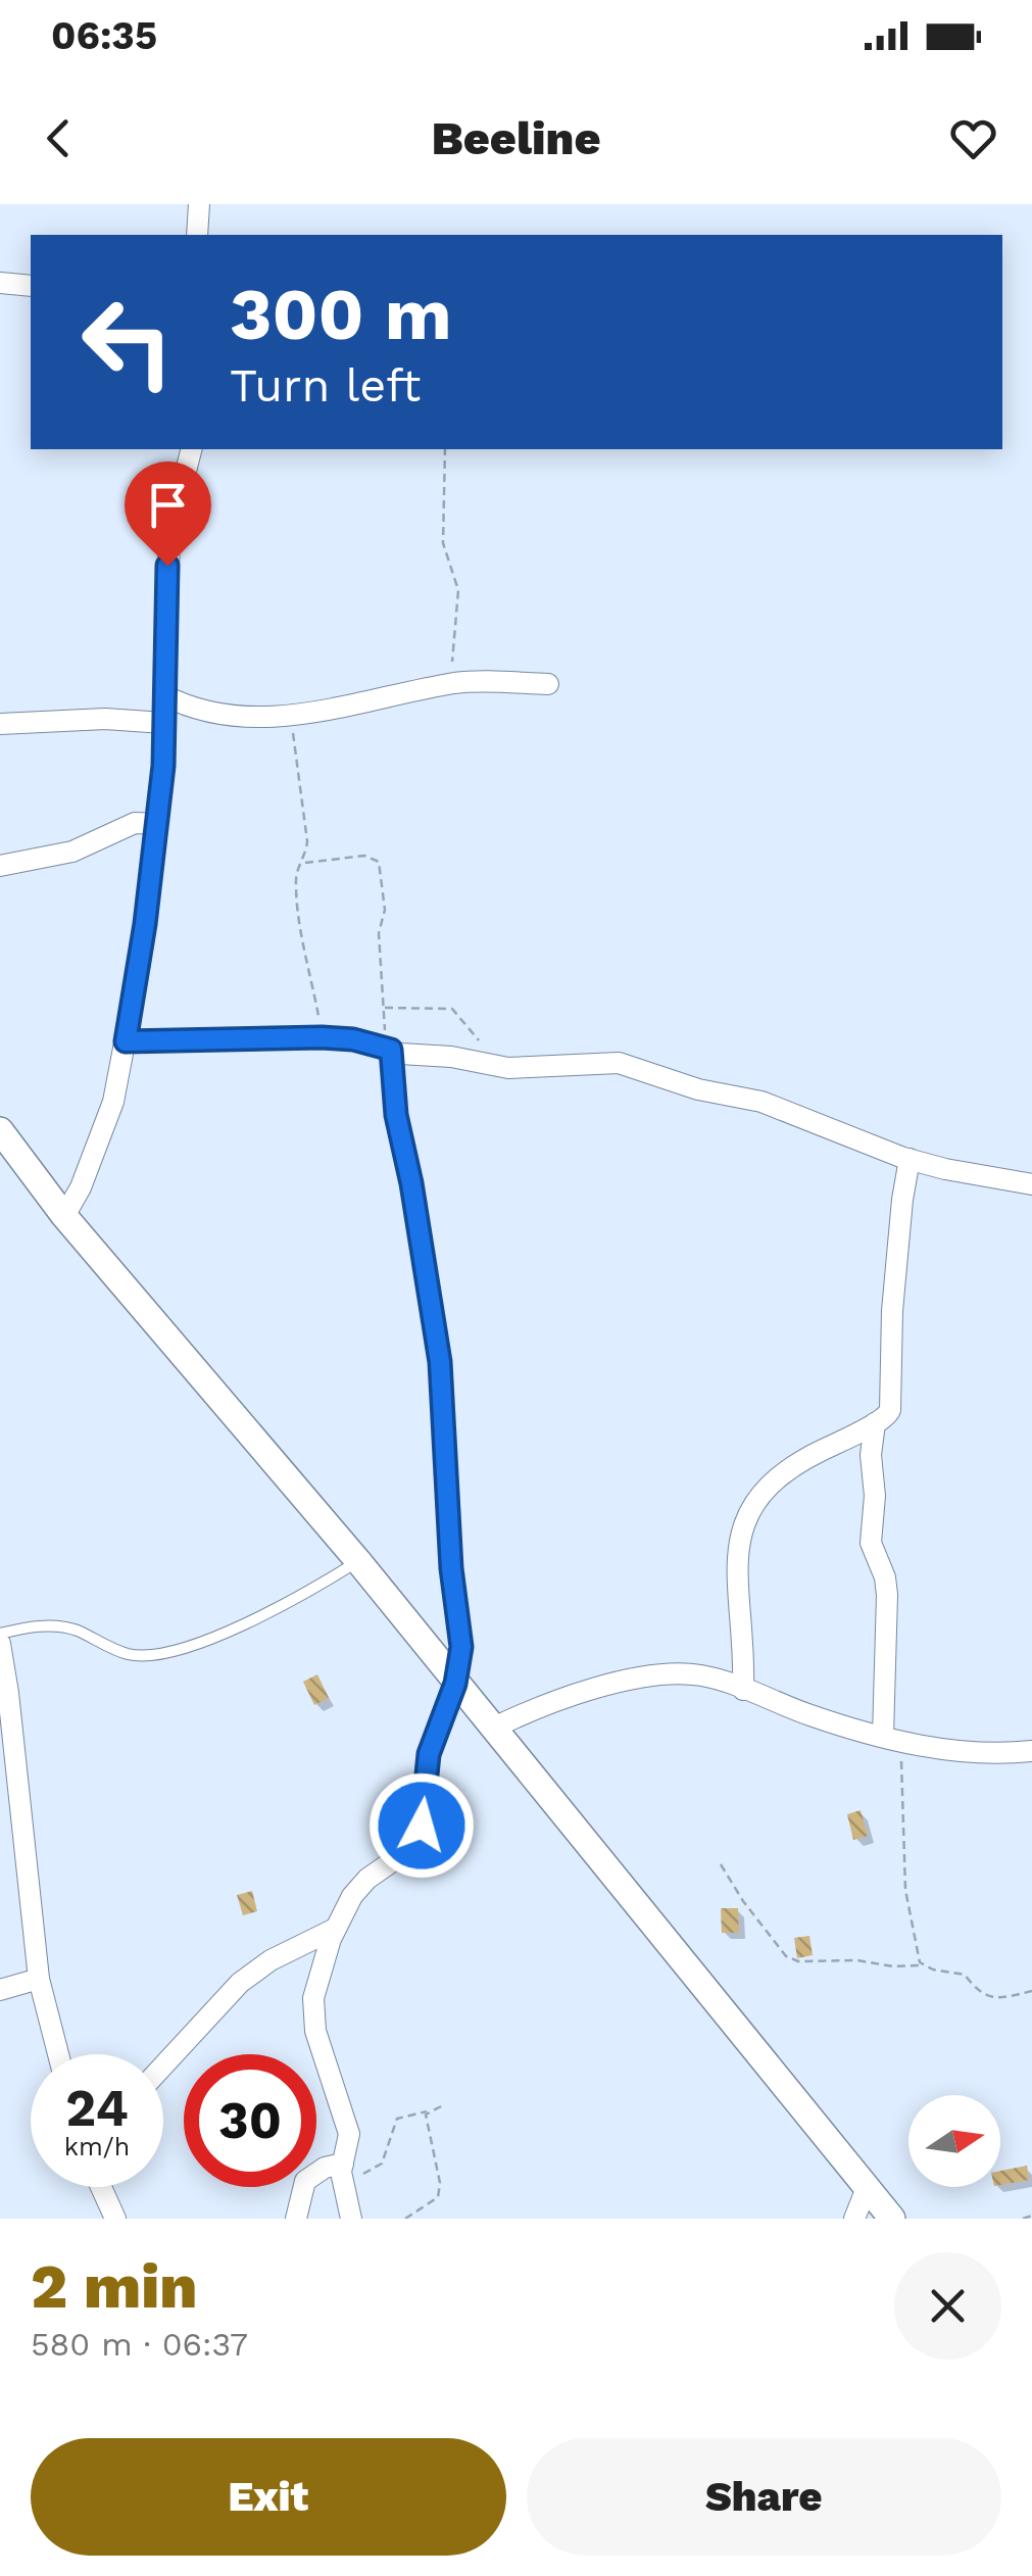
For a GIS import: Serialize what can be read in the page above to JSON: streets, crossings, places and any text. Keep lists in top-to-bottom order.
{
  "north": "right",
  "page": {
    "status": "06:35",
    "header": "Beeline",
    "turn": ["300 m", "Turn left"],
    "speed": "24 km/h",
    "limit": "30",
    "heading": ["2 min", "580 m · 06:37"],
    "buttons": ["Exit", "Share"]
  }
}
